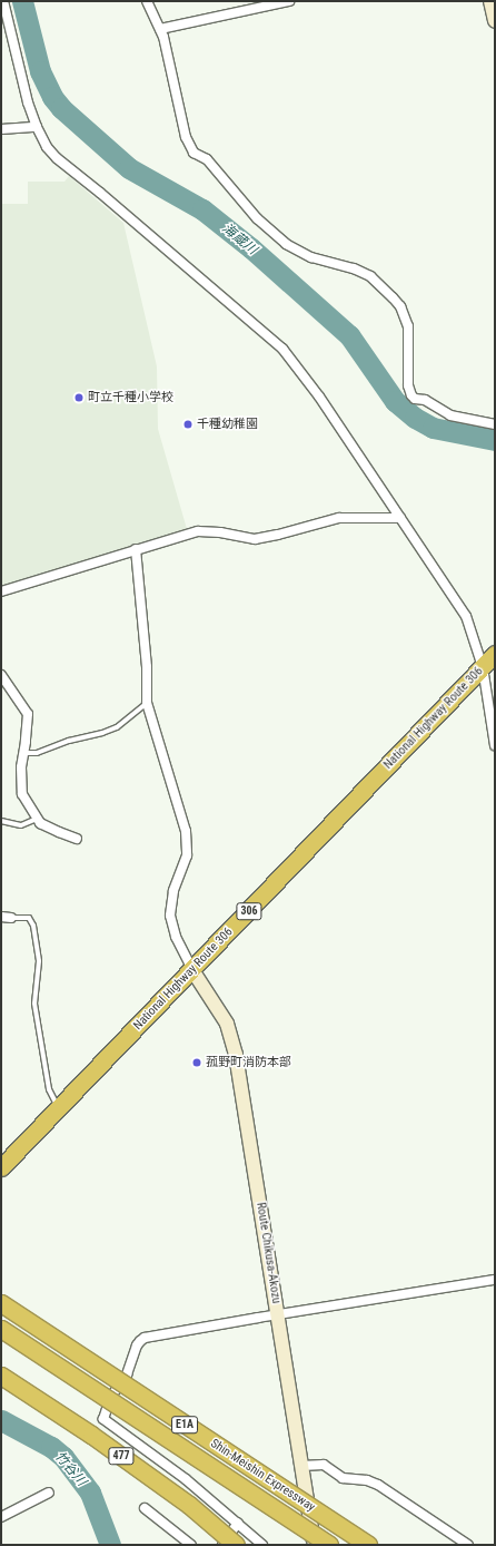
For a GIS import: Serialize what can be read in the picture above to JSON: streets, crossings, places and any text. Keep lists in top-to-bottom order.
{
  "streets": {
    "highway": [
      "National Highway Route 306",
      "306",
      "E1A",
      "477",
      "Shin-Meishin Expressway"
    ],
    "main road": ["Route Chikusa-Akozu"]
  },
  "crossings": [
    ["National Highway Route 306", "Route Chikusa-Akozu"]
  ],
  "water": ["海蔵川", "竹谷川"],
  "places": ["町立千種小学校", "千種幼稚園", "菰野町消防本部"]
}
